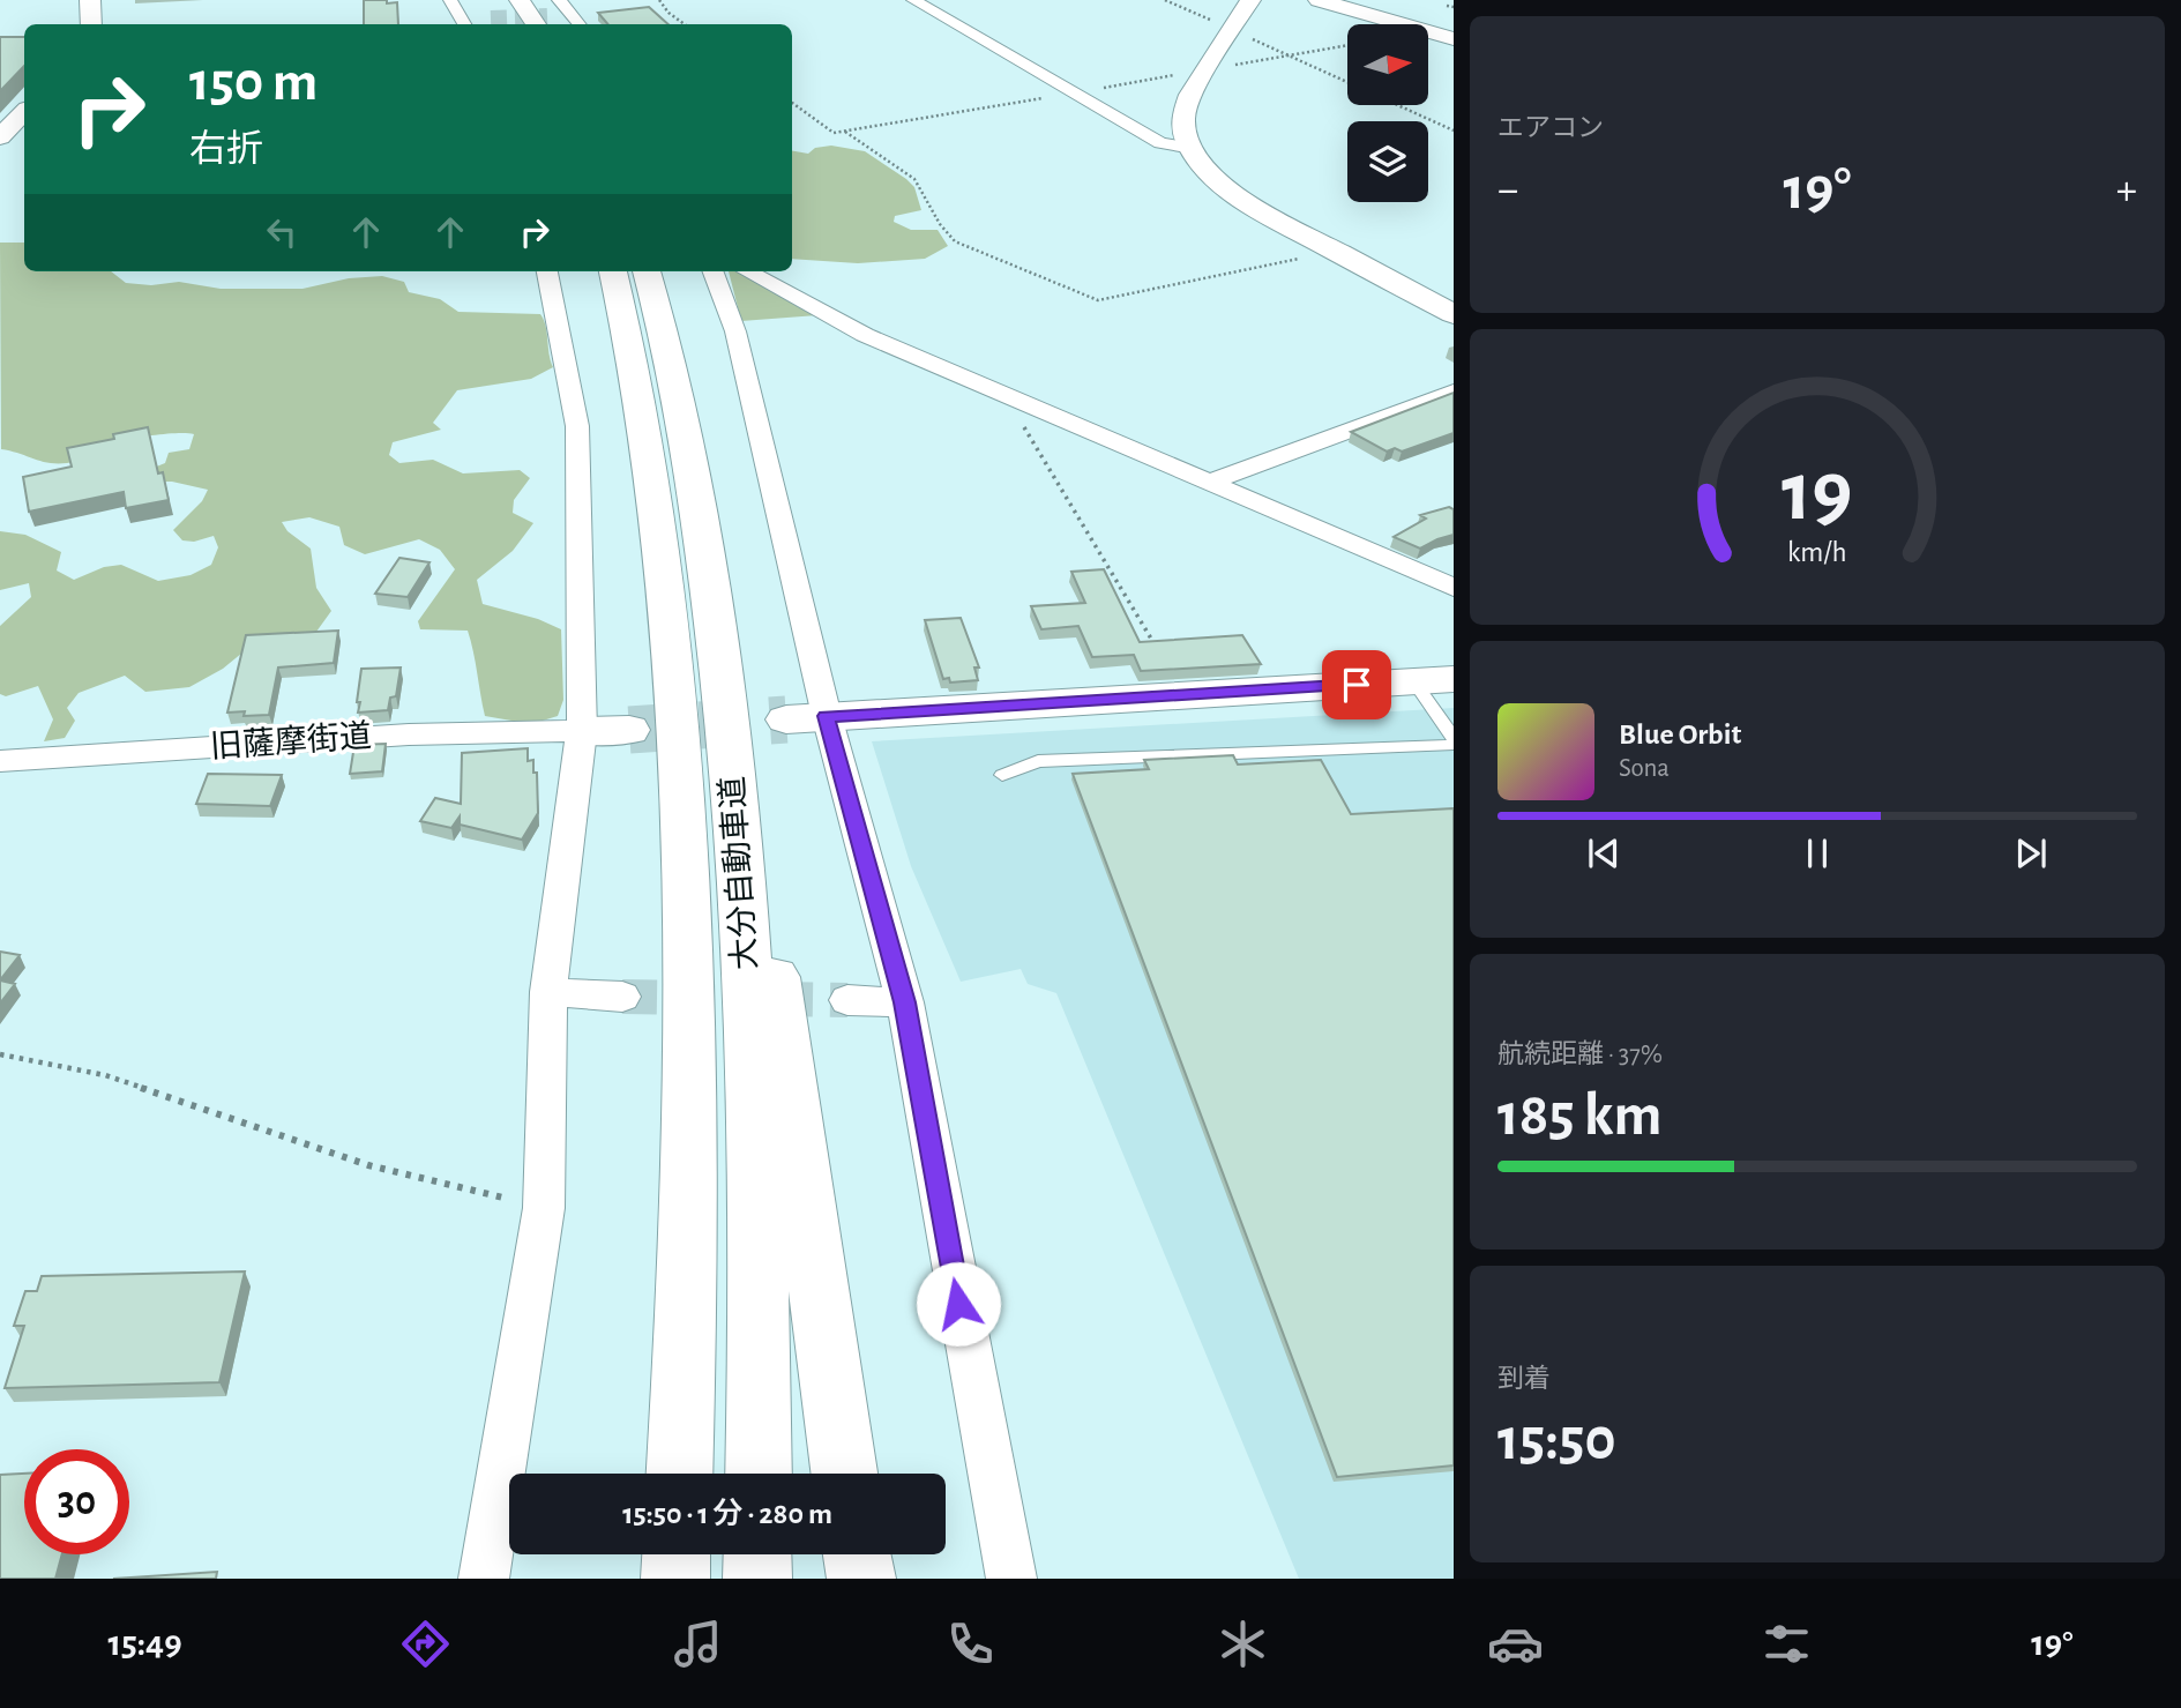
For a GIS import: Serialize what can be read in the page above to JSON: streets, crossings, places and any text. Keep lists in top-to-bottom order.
{
  "streets": {
    "main road": ["大分自動車道"],
    "street": ["旧薩摩街道"]
  },
  "north": "right",
  "page": {
    "tile": [
      "エアコン",
      ["航続距離 · 37%", "185 km"],
      ["到着", "15:50"]
    ],
    "turn": ["150 m", "右折"],
    "heat": ["−", "19°", "+"],
    "song": ["Blue Orbit", "Sona"],
    "limit": "30",
    "trip": "15:50 · 1 分 · 280 m",
    "tabs": ["15:49", "19°"],
    "gauge": ["19", "km/h"]
  }
}
